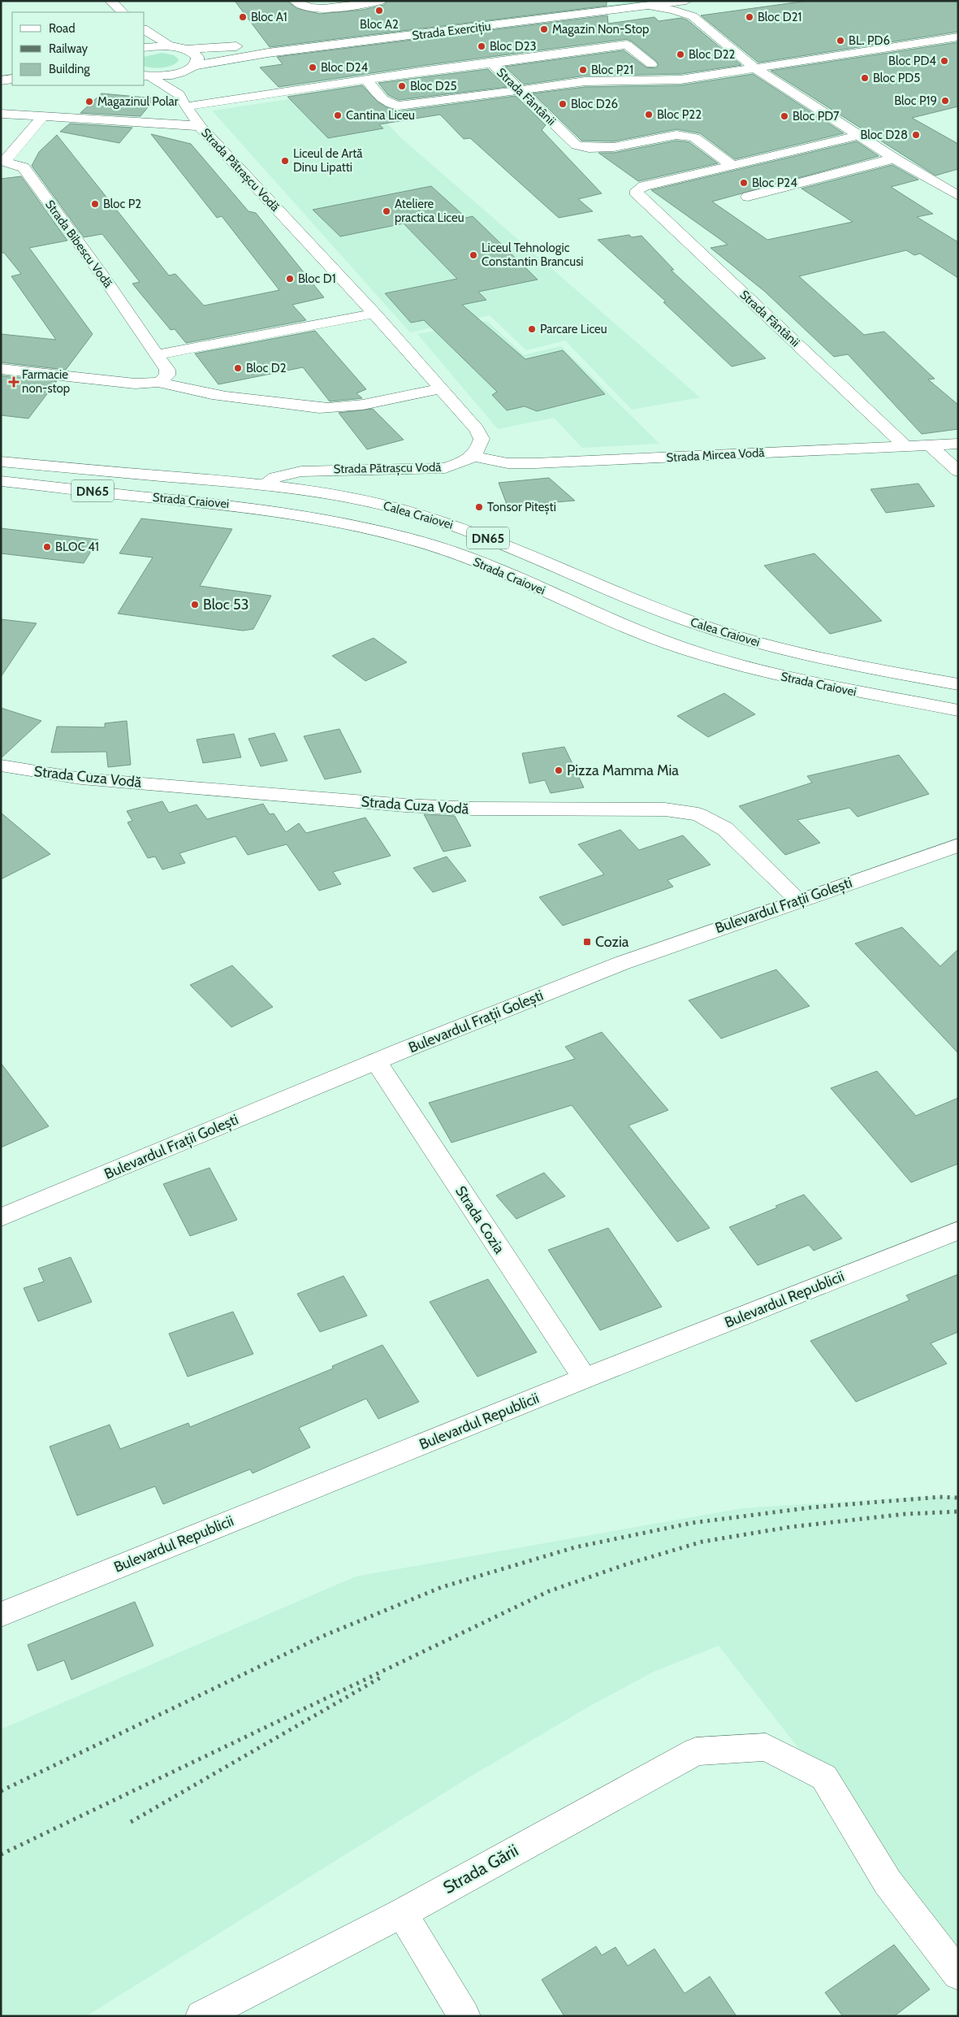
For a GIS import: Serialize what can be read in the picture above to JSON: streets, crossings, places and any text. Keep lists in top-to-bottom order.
{
  "streets": {
    "street": [
      "Strada Exercițiu",
      "Strada Fântânii",
      "Strada Pătrașcu Vodă",
      "Strada Bibescu Vodă",
      "Strada Mircea Vodă",
      "DN65",
      "Strada Craiovei",
      "Calea Craiovei",
      "Strada Cuza Vodă",
      "Bulevardul Frații Golești",
      "Strada Cozia",
      "Bulevardul Republicii",
      "Strada Gării"
    ]
  },
  "crossings": [
    ["Strada Fântânii", "Strada Pătrașcu Vodă"],
    ["Strada Fântânii", "Strada Mircea Vodă"],
    ["Strada Pătrașcu Vodă", "Strada Mircea Vodă"],
    ["Strada Pătrașcu Vodă", "Calea Craiovei"],
    ["Strada Cuza Vodă", "Bulevardul Frații Golești"],
    ["Bulevardul Frații Golești", "Strada Cozia"],
    ["Strada Cozia", "Bulevardul Republicii"]
  ],
  "places": {
    "other": [
      "Bloc A2",
      "Bloc A1",
      "Bloc D21",
      "Magazin Non-Stop",
      "BL. PD6",
      "Bloc D23",
      "Bloc D22",
      "Bloc PD4",
      "Bloc D24",
      "Bloc P21",
      "Bloc PD5",
      "Bloc D25",
      "Bloc P19",
      "Magazinul Polar",
      "Bloc D26",
      "Bloc P22",
      "Cantina Liceu",
      "Bloc PD7",
      "Bloc D28",
      "Liceul de Artă Dinu Lipatti",
      "Bloc P24",
      "Bloc P2",
      "Ateliere practica Liceu",
      "Liceul Tehnologic Constantin Brancusi",
      "Bloc D1",
      "Parcare Liceu",
      "Bloc D2",
      "Tonsor Pitești",
      "BLOC 41",
      "Bloc 53",
      "Pizza Mamma Mia"
    ],
    "health": ["Farmacie non-stop"],
    "transit": ["Cozia"]
  },
  "legend": ["Road", "Railway", "Building"]
}
